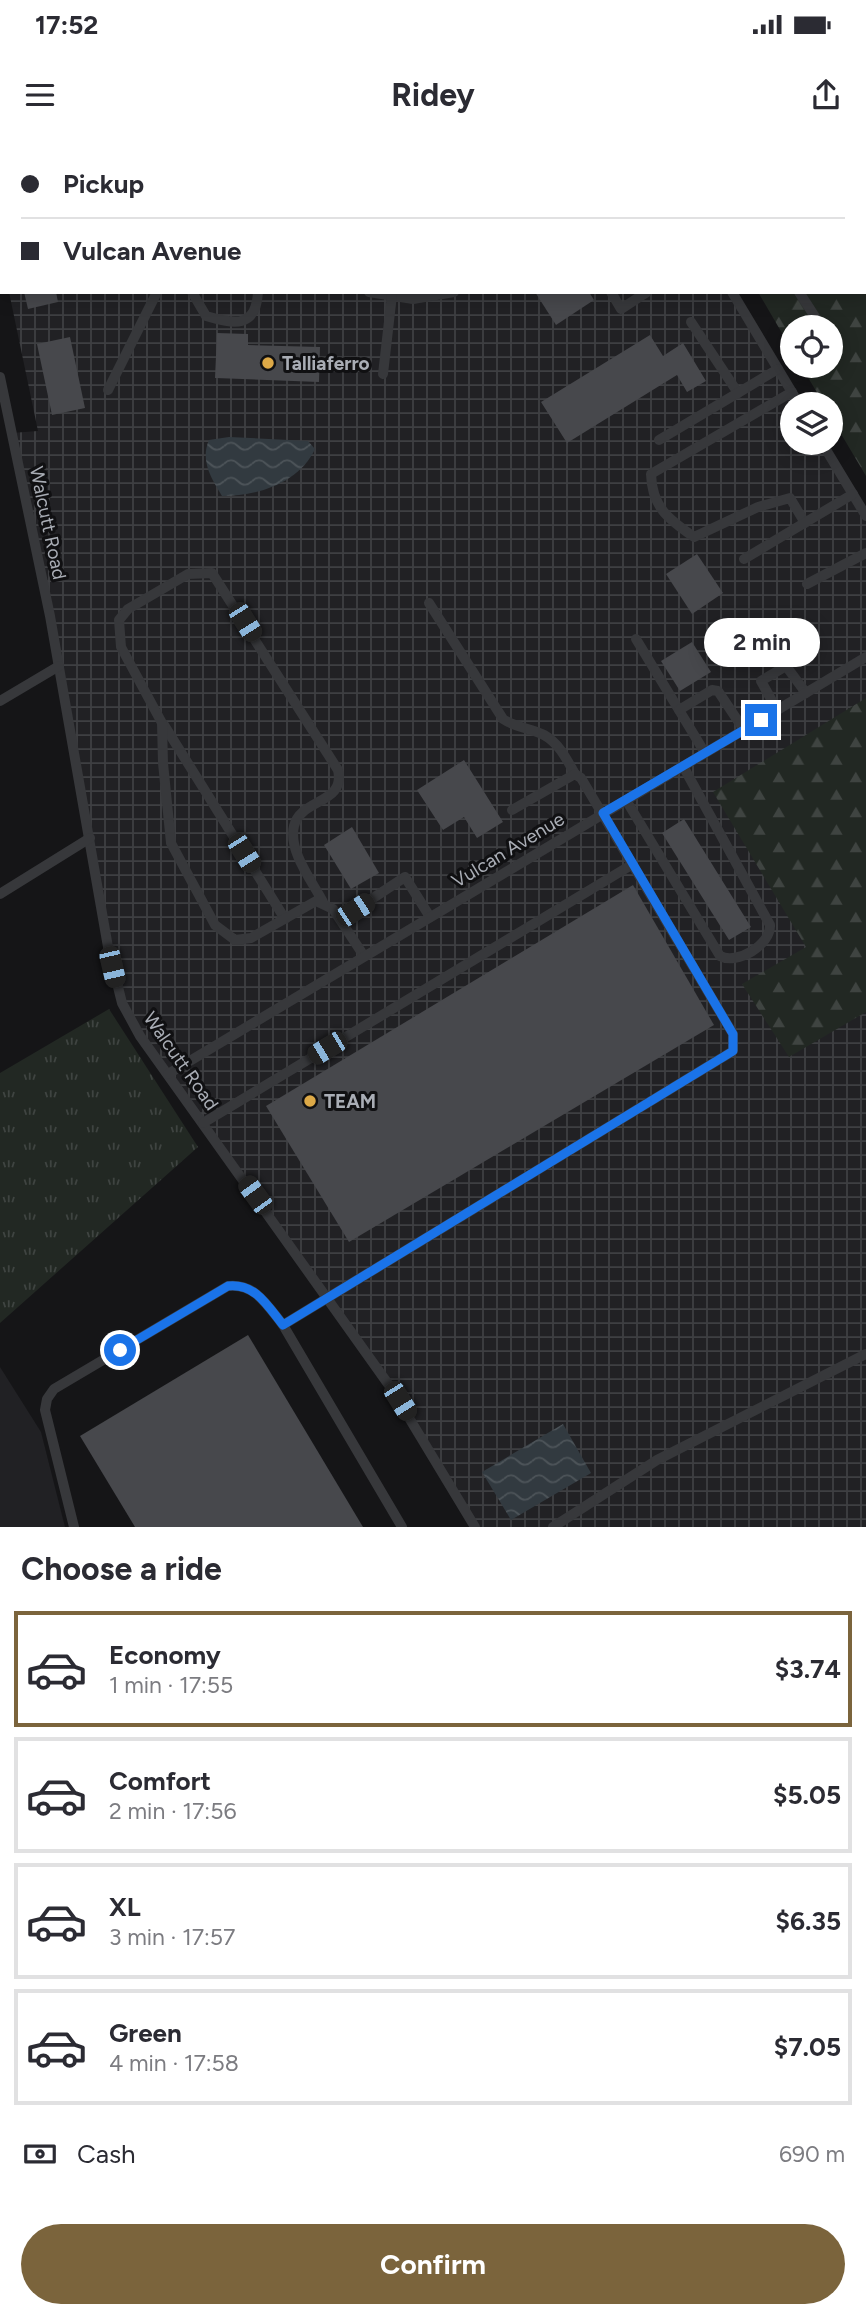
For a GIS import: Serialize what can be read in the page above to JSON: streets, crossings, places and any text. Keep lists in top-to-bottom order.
{
  "streets": {
    "street": ["Walcutt Road", "Vulcan Avenue"]
  },
  "crossings": [
    ["Walcutt Road", "Vulcan Avenue"]
  ],
  "places": ["Talliaferro", "TEAM"],
  "page": {
    "status": "17:52",
    "header": "Ridey",
    "banner": ["Pickup", "Vulcan Avenue"],
    "bubble": "2 min",
    "heading": "Choose a ride",
    "list": [
      {
        "name": "Economy",
        "note": "1 min · 17:55",
        "value": "$3.74"
      },
      {
        "name": "Comfort",
        "note": "2 min · 17:56",
        "value": "$5.05"
      },
      {
        "name": "XL",
        "note": "3 min · 17:57",
        "value": "$6.35"
      },
      {
        "name": "Green",
        "note": "4 min · 17:58",
        "value": "$7.05"
      }
    ],
    "pay": ["Cash", "690 m"],
    "buttons": "Confirm"
  }
}
